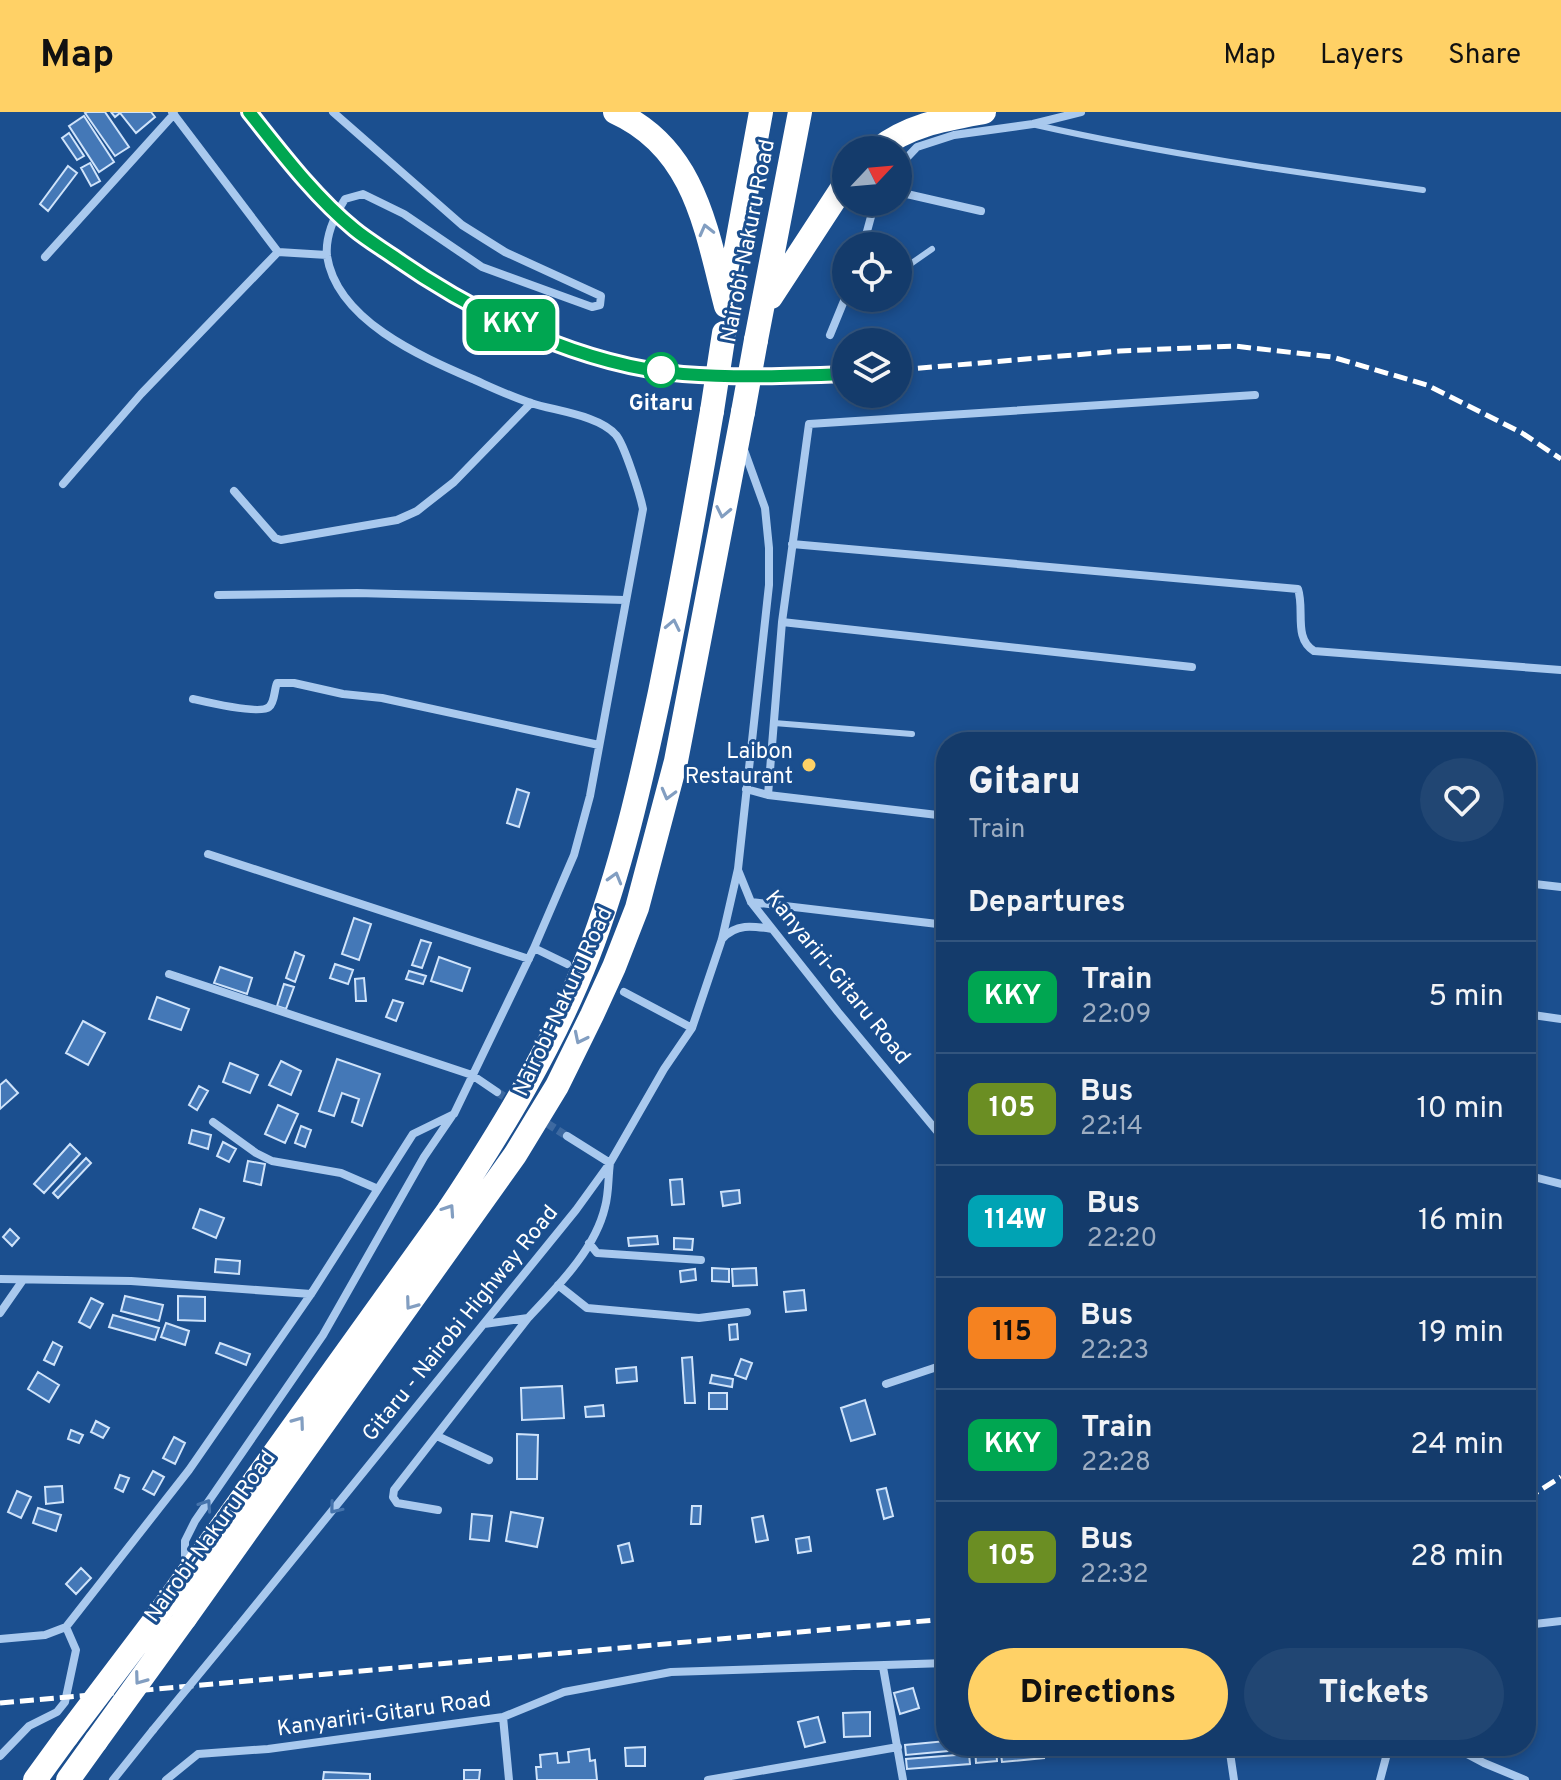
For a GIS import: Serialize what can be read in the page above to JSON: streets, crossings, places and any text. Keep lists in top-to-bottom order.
{
  "streets": {
    "highway": ["Nairobi-Nakuru Road"],
    "street": ["Kanyariri-Gitaru Road", "Gitaru - Nairobi Highway Road"]
  },
  "crossings": [
    ["Kanyariri-Gitaru Road", "Gitaru - Nairobi Highway Road"]
  ],
  "one_way": ["Gitaru - Nairobi Highway Road"],
  "places": ["Gitaru", "Laibon Restaurant"],
  "north": "top right",
  "page": {
    "header": "Map",
    "nav": ["Map", "Layers", "Share"],
    "on_map": "KKY",
    "heading": [
      ["Gitaru", "Train"],
      "Departures"
    ],
    "list": [
      {
        "mark": "KKY",
        "name": "Train",
        "note": "22:09",
        "value": "5 min"
      },
      {
        "mark": "105",
        "name": "Bus",
        "note": "22:14",
        "value": "10 min"
      },
      {
        "mark": "114W",
        "name": "Bus",
        "note": "22:20",
        "value": "16 min"
      },
      {
        "mark": "115",
        "name": "Bus",
        "note": "22:23",
        "value": "19 min"
      },
      {
        "mark": "KKY",
        "name": "Train",
        "note": "22:28",
        "value": "24 min"
      },
      {
        "mark": "105",
        "name": "Bus",
        "note": "22:32",
        "value": "28 min"
      }
    ],
    "buttons": ["Directions", "Tickets"]
  }
}
